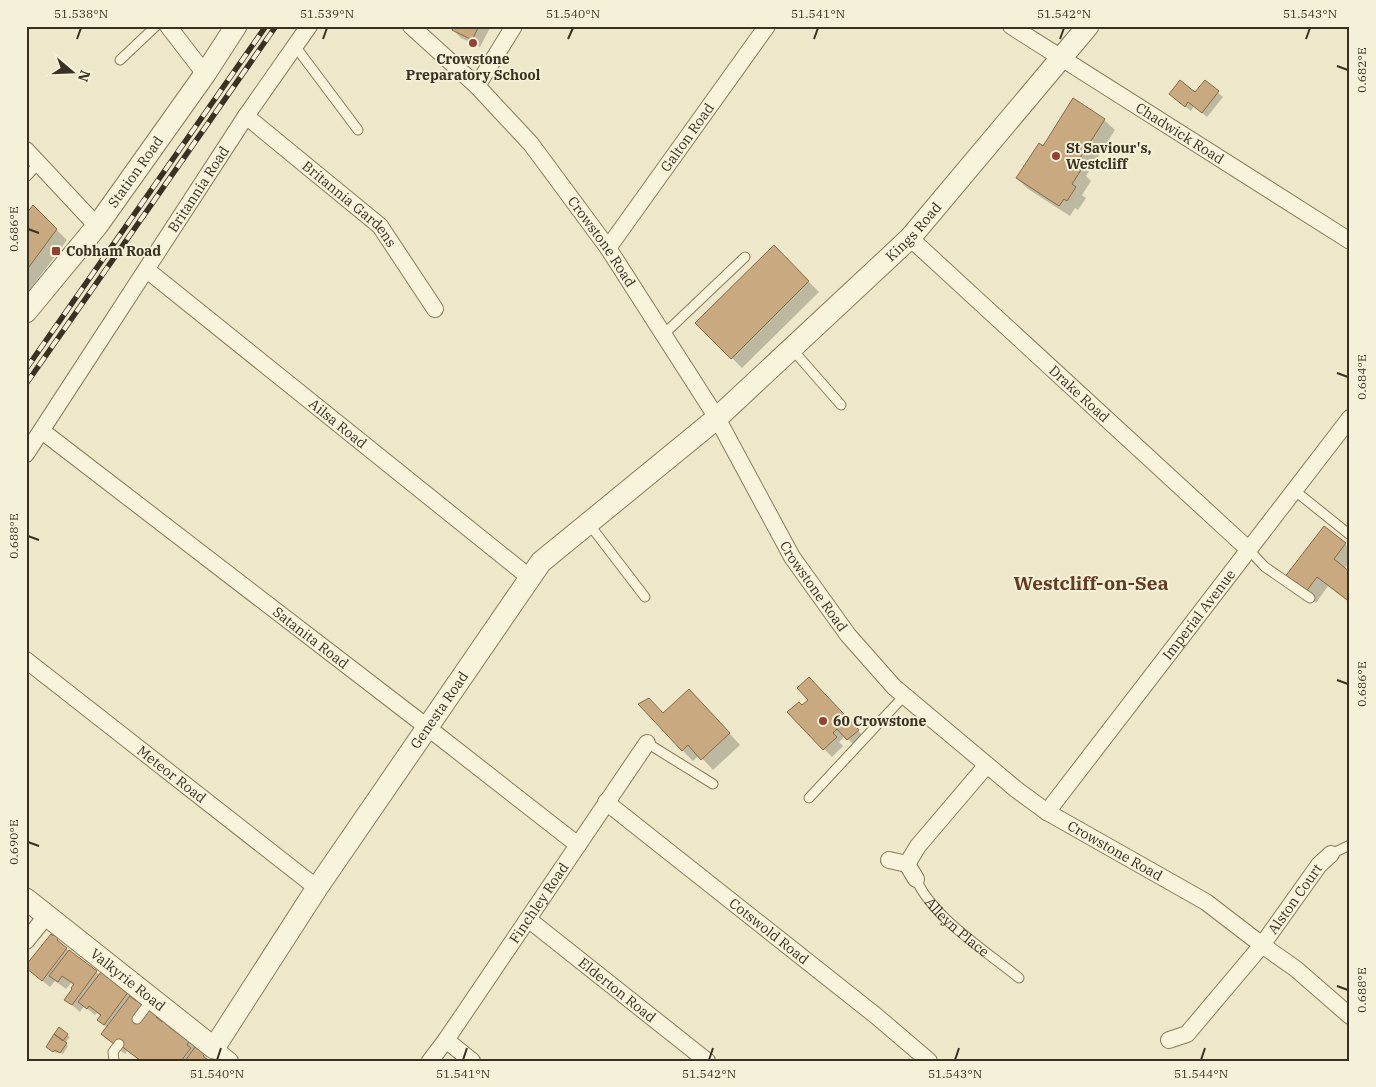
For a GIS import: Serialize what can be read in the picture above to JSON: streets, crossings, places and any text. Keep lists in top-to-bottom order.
{
  "streets": {
    "street": [
      "Chadwick Road",
      "Galton Road",
      "Station Road",
      "Britannia Road",
      "Britannia Gardens",
      "Kings Road",
      "Crowstone Road",
      "Drake Road",
      "Ailsa Road",
      "Imperial Avenue",
      "Satanita Road",
      "Genesta Road",
      "Meteor Road",
      "Alston Court",
      "Finchley Road",
      "Alleyn Place",
      "Cotswold Road",
      "Valkyrie Road",
      "Elderton Road"
    ]
  },
  "crossings": [
    ["Chadwick Road", "Kings Road"],
    ["Galton Road", "Crowstone Road"],
    ["Britannia Road", "Britannia Gardens"],
    ["Britannia Road", "Ailsa Road"],
    ["Britannia Road", "Satanita Road"],
    ["Kings Road", "Crowstone Road"],
    ["Kings Road", "Drake Road"],
    ["Kings Road", "Genesta Road"],
    ["Crowstone Road", "Imperial Avenue"],
    ["Crowstone Road", "Genesta Road"],
    ["Crowstone Road", "Alston Court"],
    ["Drake Road", "Imperial Avenue"],
    ["Ailsa Road", "Genesta Road"],
    ["Satanita Road", "Genesta Road"],
    ["Satanita Road", "Finchley Road"],
    ["Genesta Road", "Meteor Road"],
    ["Genesta Road", "Valkyrie Road"],
    ["Finchley Road", "Cotswold Road"],
    ["Finchley Road", "Elderton Road"]
  ],
  "districts": ["Westcliff-on-Sea"],
  "places": {
    "other": ["Crowstone Preparatory School", "St Saviour's, Westcliff", "60 Crowstone"],
    "transit": ["Cobham Road"]
  },
  "north": "right",
  "coordinates": [
    "51.538°N",
    "51.539°N",
    "51.540°N",
    "51.541°N",
    "51.542°N",
    "51.543°N",
    "0.682°E",
    "0.686°E",
    "0.684°E",
    "0.688°E",
    "0.690°E",
    "51.544°N"
  ]
}
